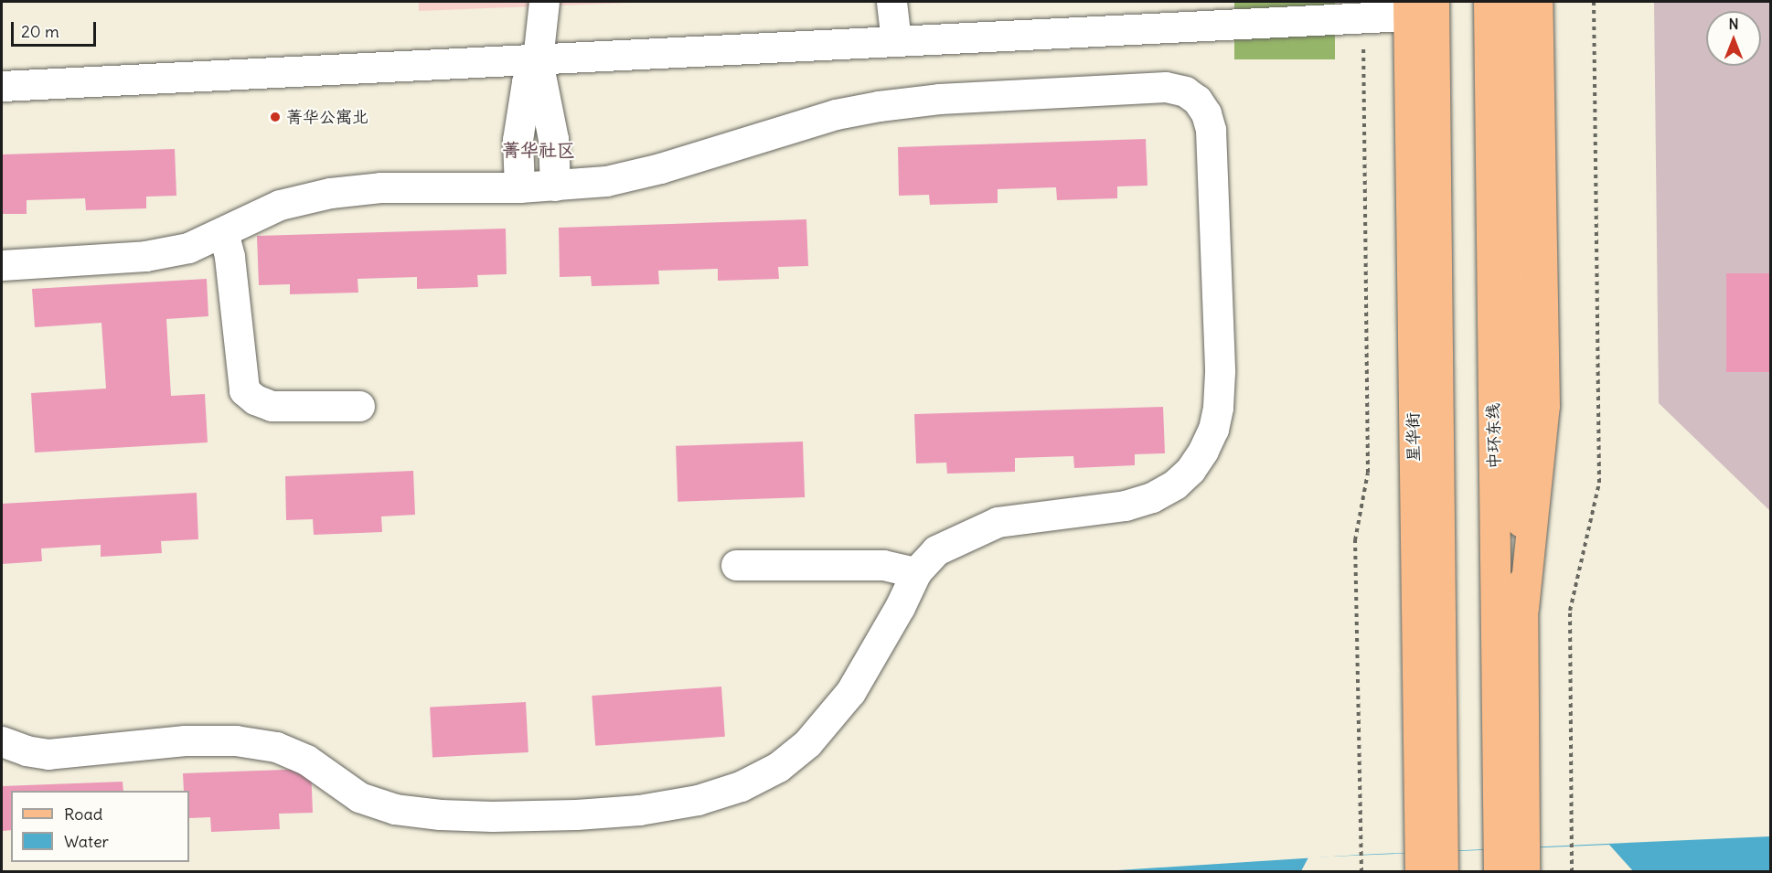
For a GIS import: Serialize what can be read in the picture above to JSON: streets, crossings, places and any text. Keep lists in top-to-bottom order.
{
  "streets": {
    "main road": ["中环东线", "星华街"]
  },
  "districts": ["菁华社区"],
  "places": ["菁华公寓北"],
  "legend": ["Road", "Water"],
  "scale_bar": "20 m",
  "north": "top"
}
